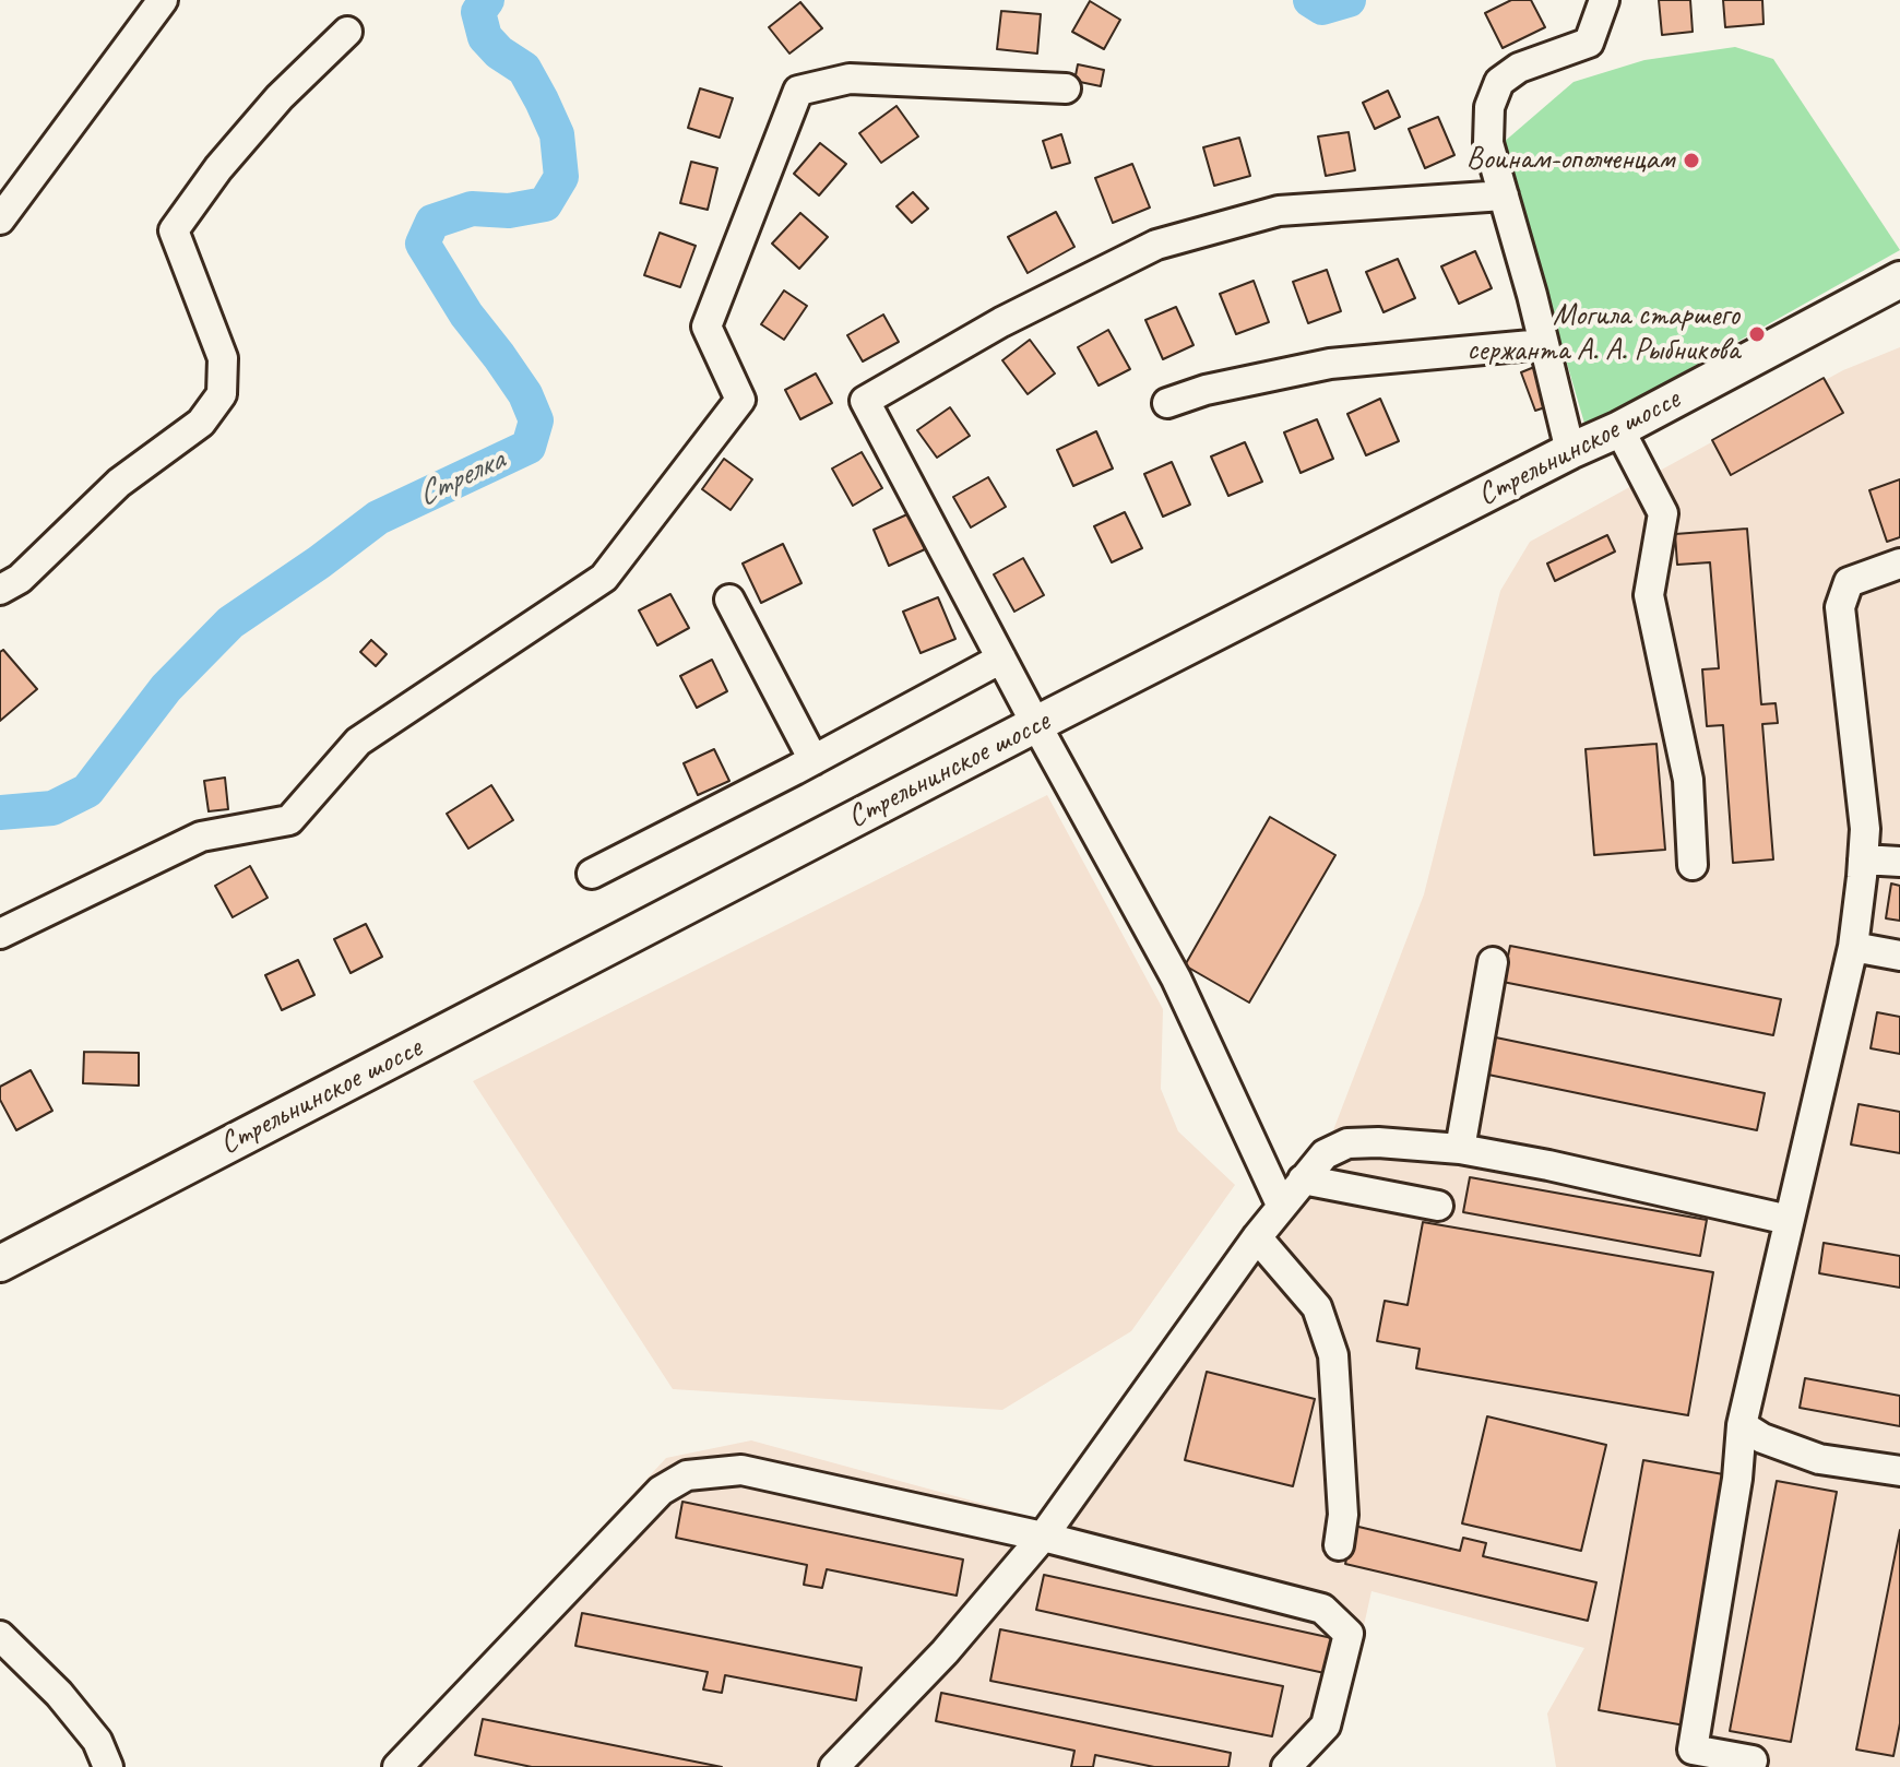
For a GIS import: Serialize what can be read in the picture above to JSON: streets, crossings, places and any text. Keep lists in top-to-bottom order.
{
  "streets": {
    "main road": ["Стрельнинское шоссе"]
  },
  "water": ["Стрелка"],
  "places": ["Воинам-ополченцам", "Могила старшего сержанта А. А. Рыбникова"]
}
